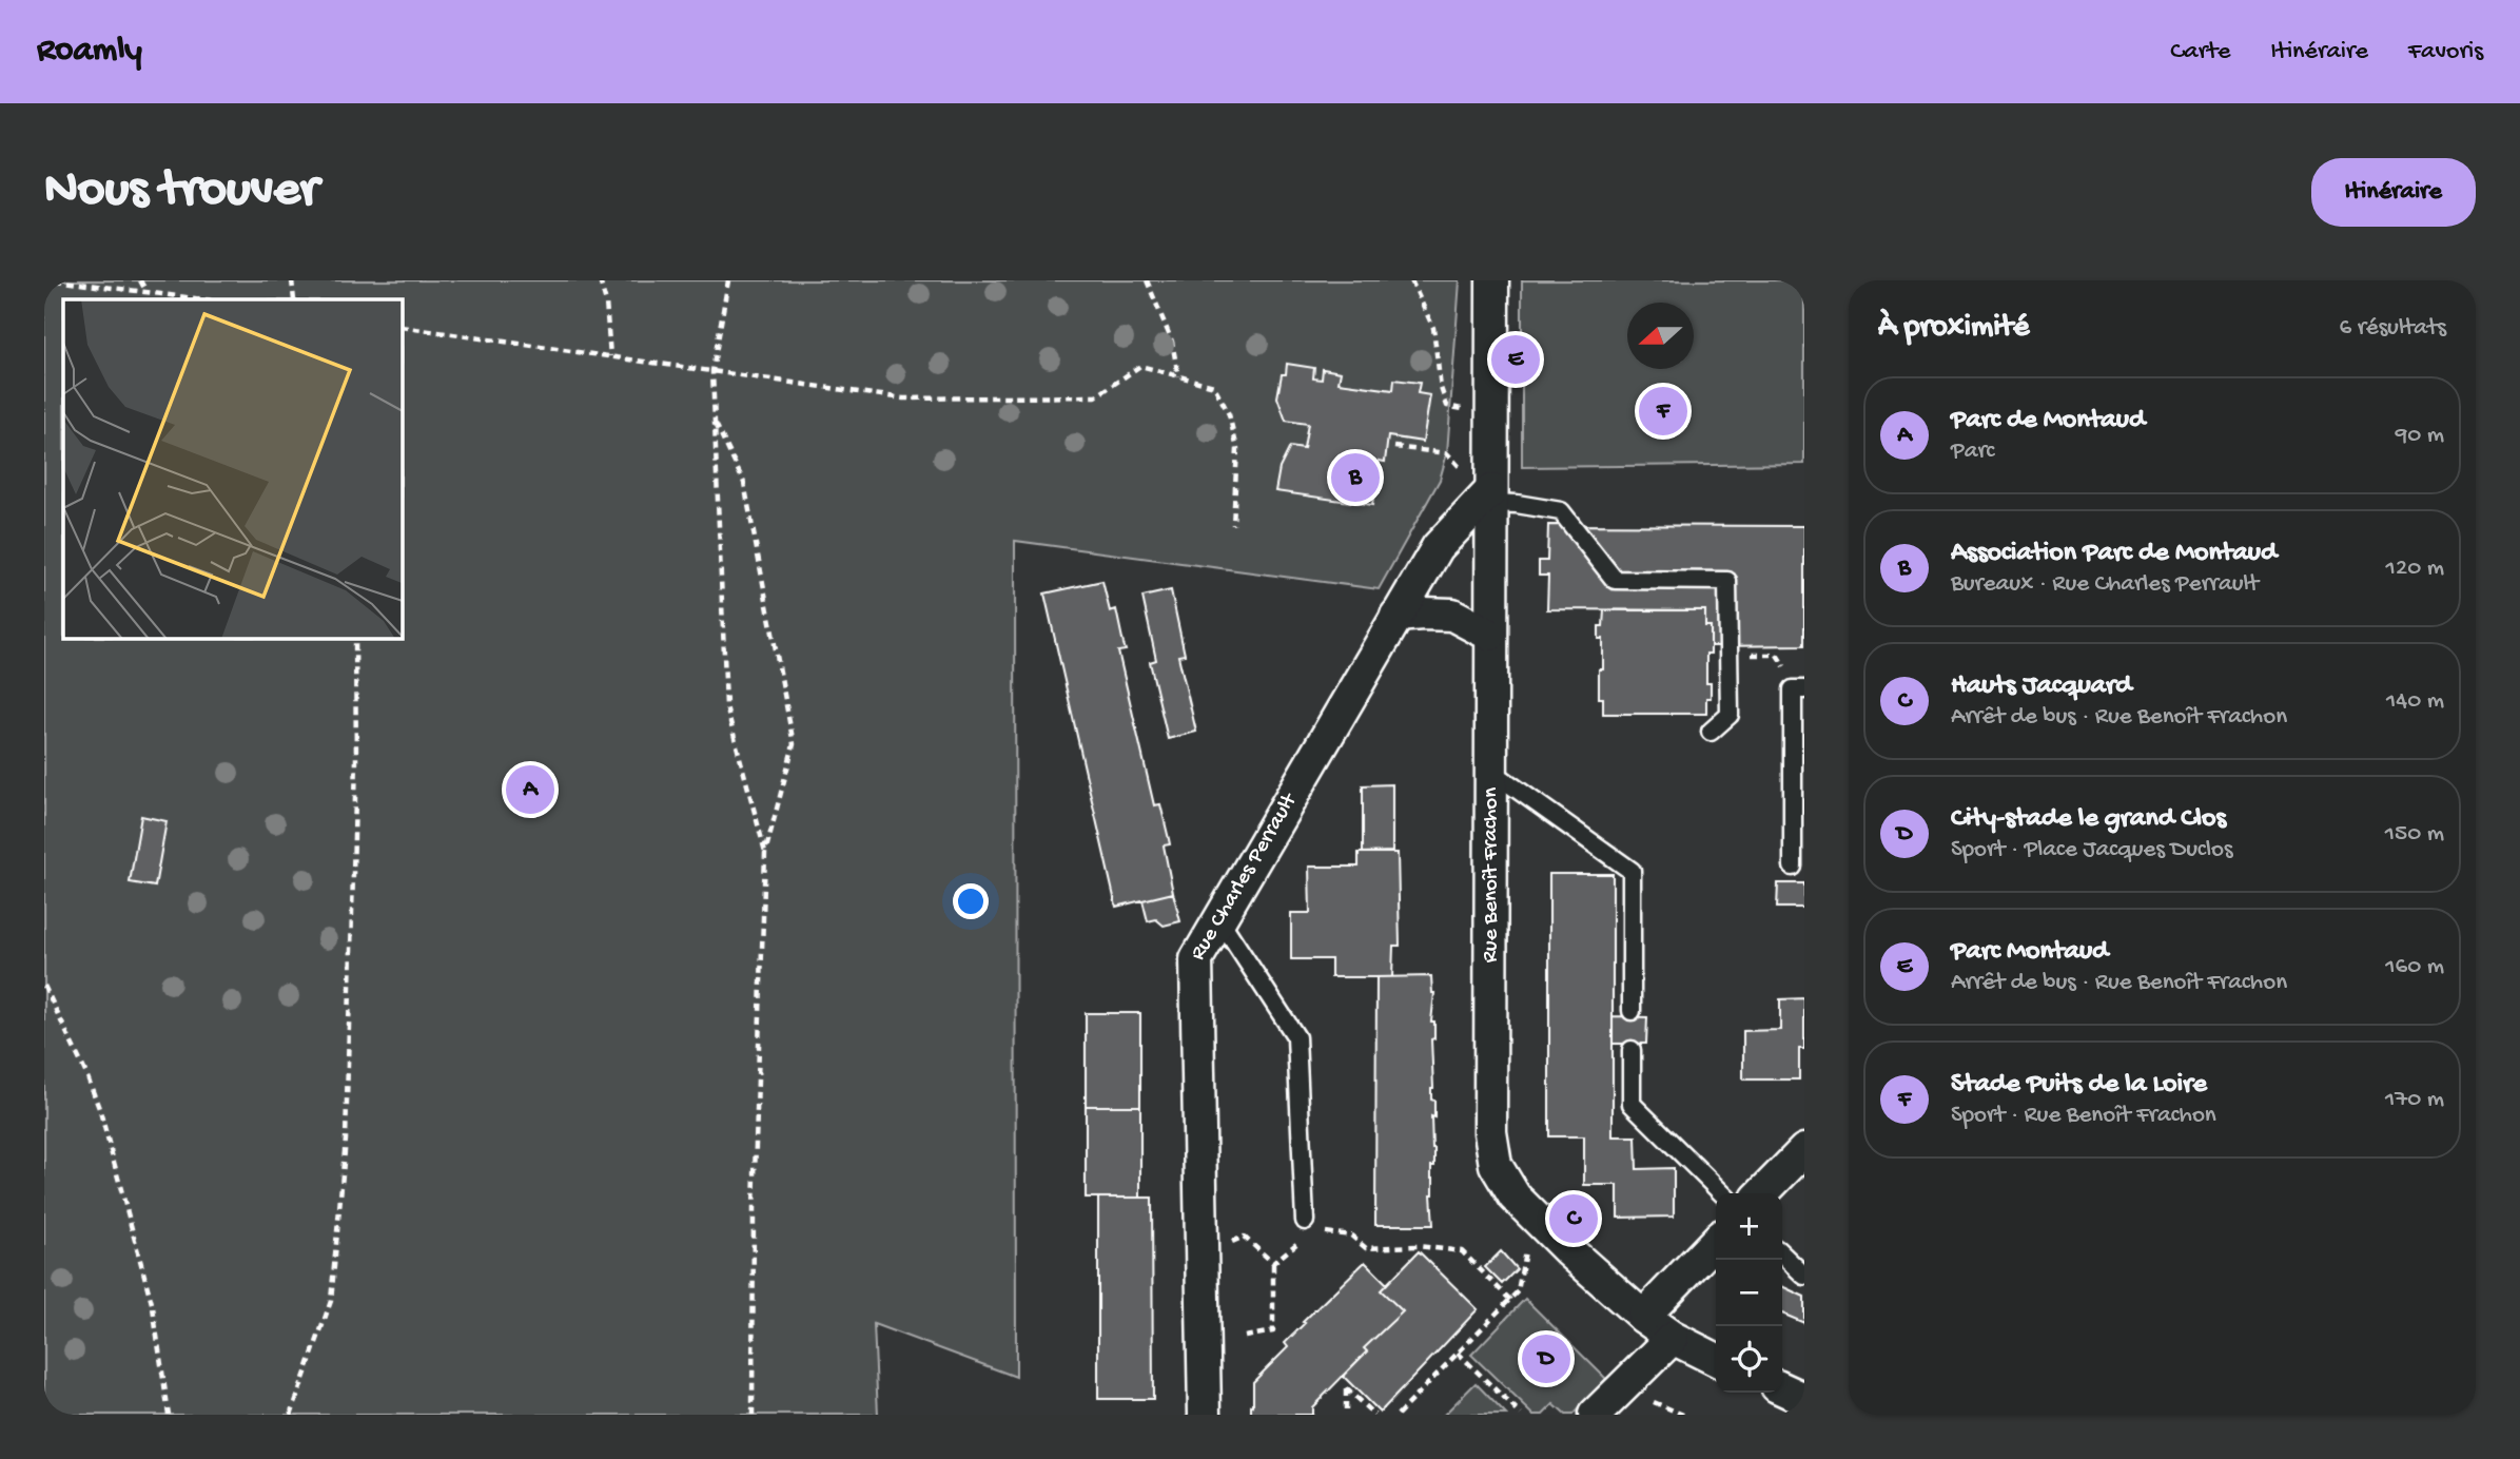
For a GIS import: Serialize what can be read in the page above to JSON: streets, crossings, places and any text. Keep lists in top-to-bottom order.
{
  "streets": {
    "street": ["Rue Benoît Frachon", "Rue Charles Perrault"]
  },
  "crossings": [
    ["Rue Benoît Frachon", "Rue Charles Perrault"]
  ],
  "north": "left",
  "page": {
    "header": "Roamly",
    "nav": ["Carte", "Itinéraire", "Favoris"],
    "buttons": "Itinéraire",
    "title": "Nous trouver",
    "heading": ["À proximité", "6 résultats"],
    "pins": [
      "E",
      "F",
      "B",
      "A",
      "C",
      "D"
    ],
    "list": [
      {
        "mark": "A",
        "name": "Parc de Montaud",
        "note": "Parc",
        "value": "90 m"
      },
      {
        "mark": "B",
        "name": "Association Parc de Montaud",
        "note": "Bureaux · Rue Charles Perrault",
        "value": "120 m"
      },
      {
        "mark": "C",
        "name": "Hauts Jacquard",
        "note": "Arrêt de bus · Rue Benoît Frachon",
        "value": "140 m"
      },
      {
        "mark": "D",
        "name": "City-stade le grand Clos",
        "note": "Sport · Place Jacques Duclos",
        "value": "150 m"
      },
      {
        "mark": "E",
        "name": "Parc Montaud",
        "note": "Arrêt de bus · Rue Benoît Frachon",
        "value": "160 m"
      },
      {
        "mark": "F",
        "name": "Stade Puits de la Loire",
        "note": "Sport · Rue Benoît Frachon",
        "value": "170 m"
      }
    ],
    "map_buttons": ["+", "−"]
  }
}
